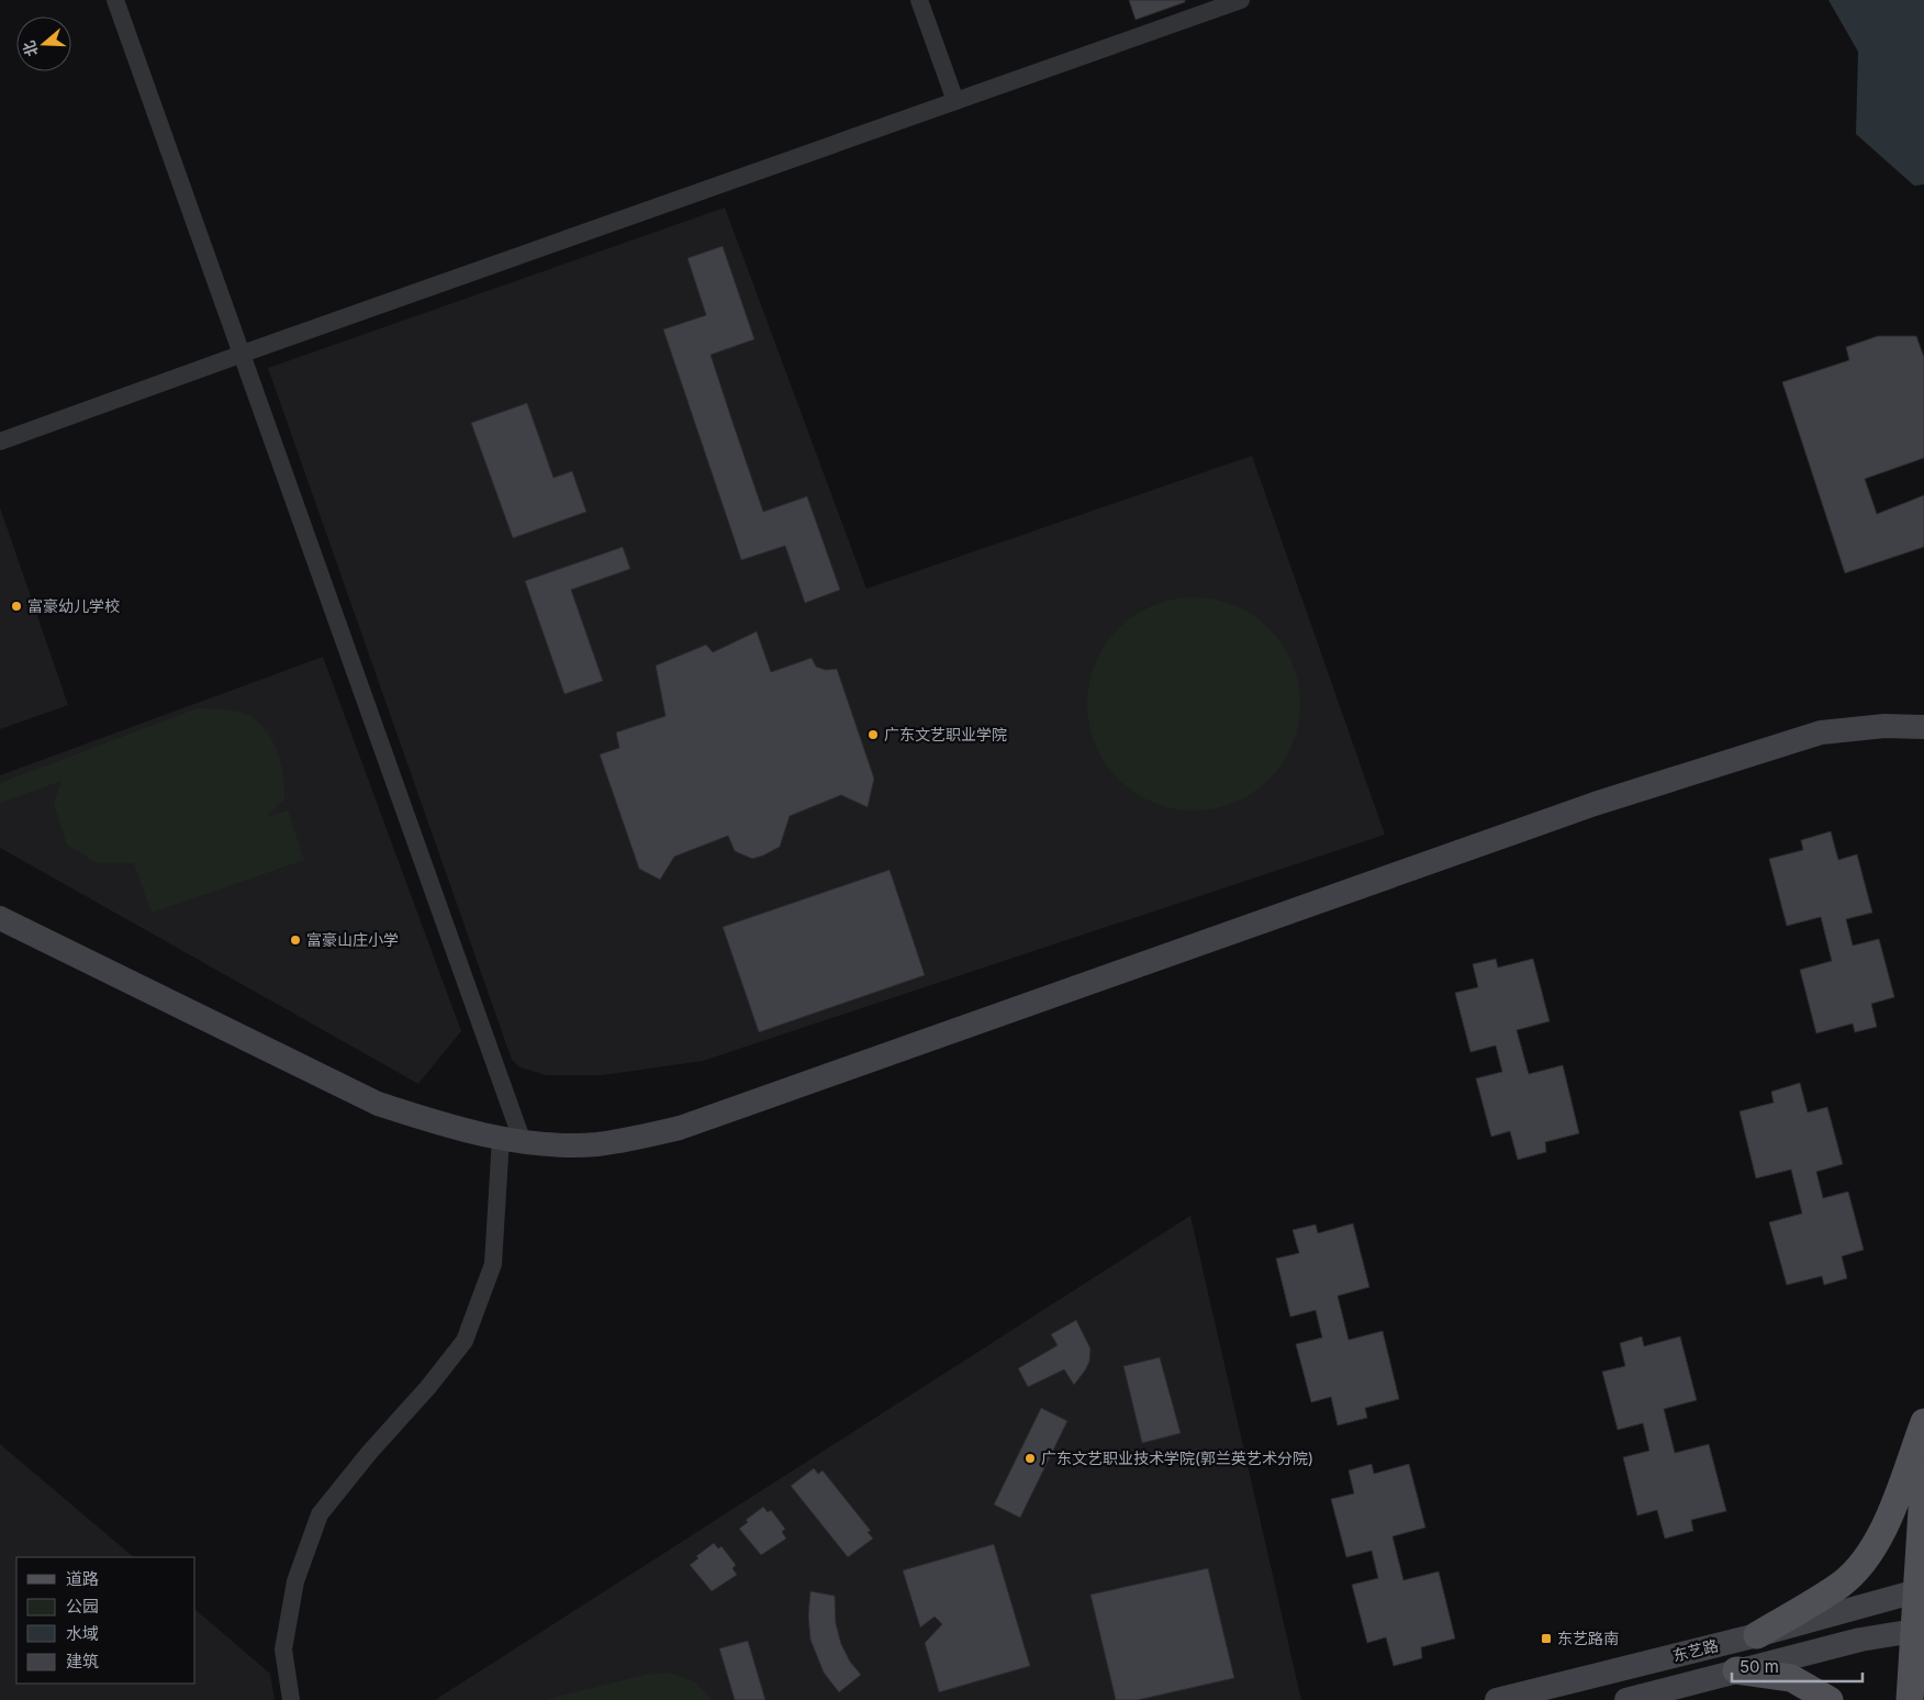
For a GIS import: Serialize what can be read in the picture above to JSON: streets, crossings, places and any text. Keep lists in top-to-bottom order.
{
  "streets": {
    "street": ["东艺路"]
  },
  "places": {
    "other": [
      "富豪幼儿学校",
      "广东文艺职业学院",
      "富豪山庄小学",
      "广东文艺职业技术学院(郭兰英艺术分院)"
    ],
    "transit": ["东艺路南"]
  },
  "legend": [
    "道路",
    "公园",
    "水域",
    "建筑"
  ],
  "scale_bar": "50 m",
  "north": "left"
}
